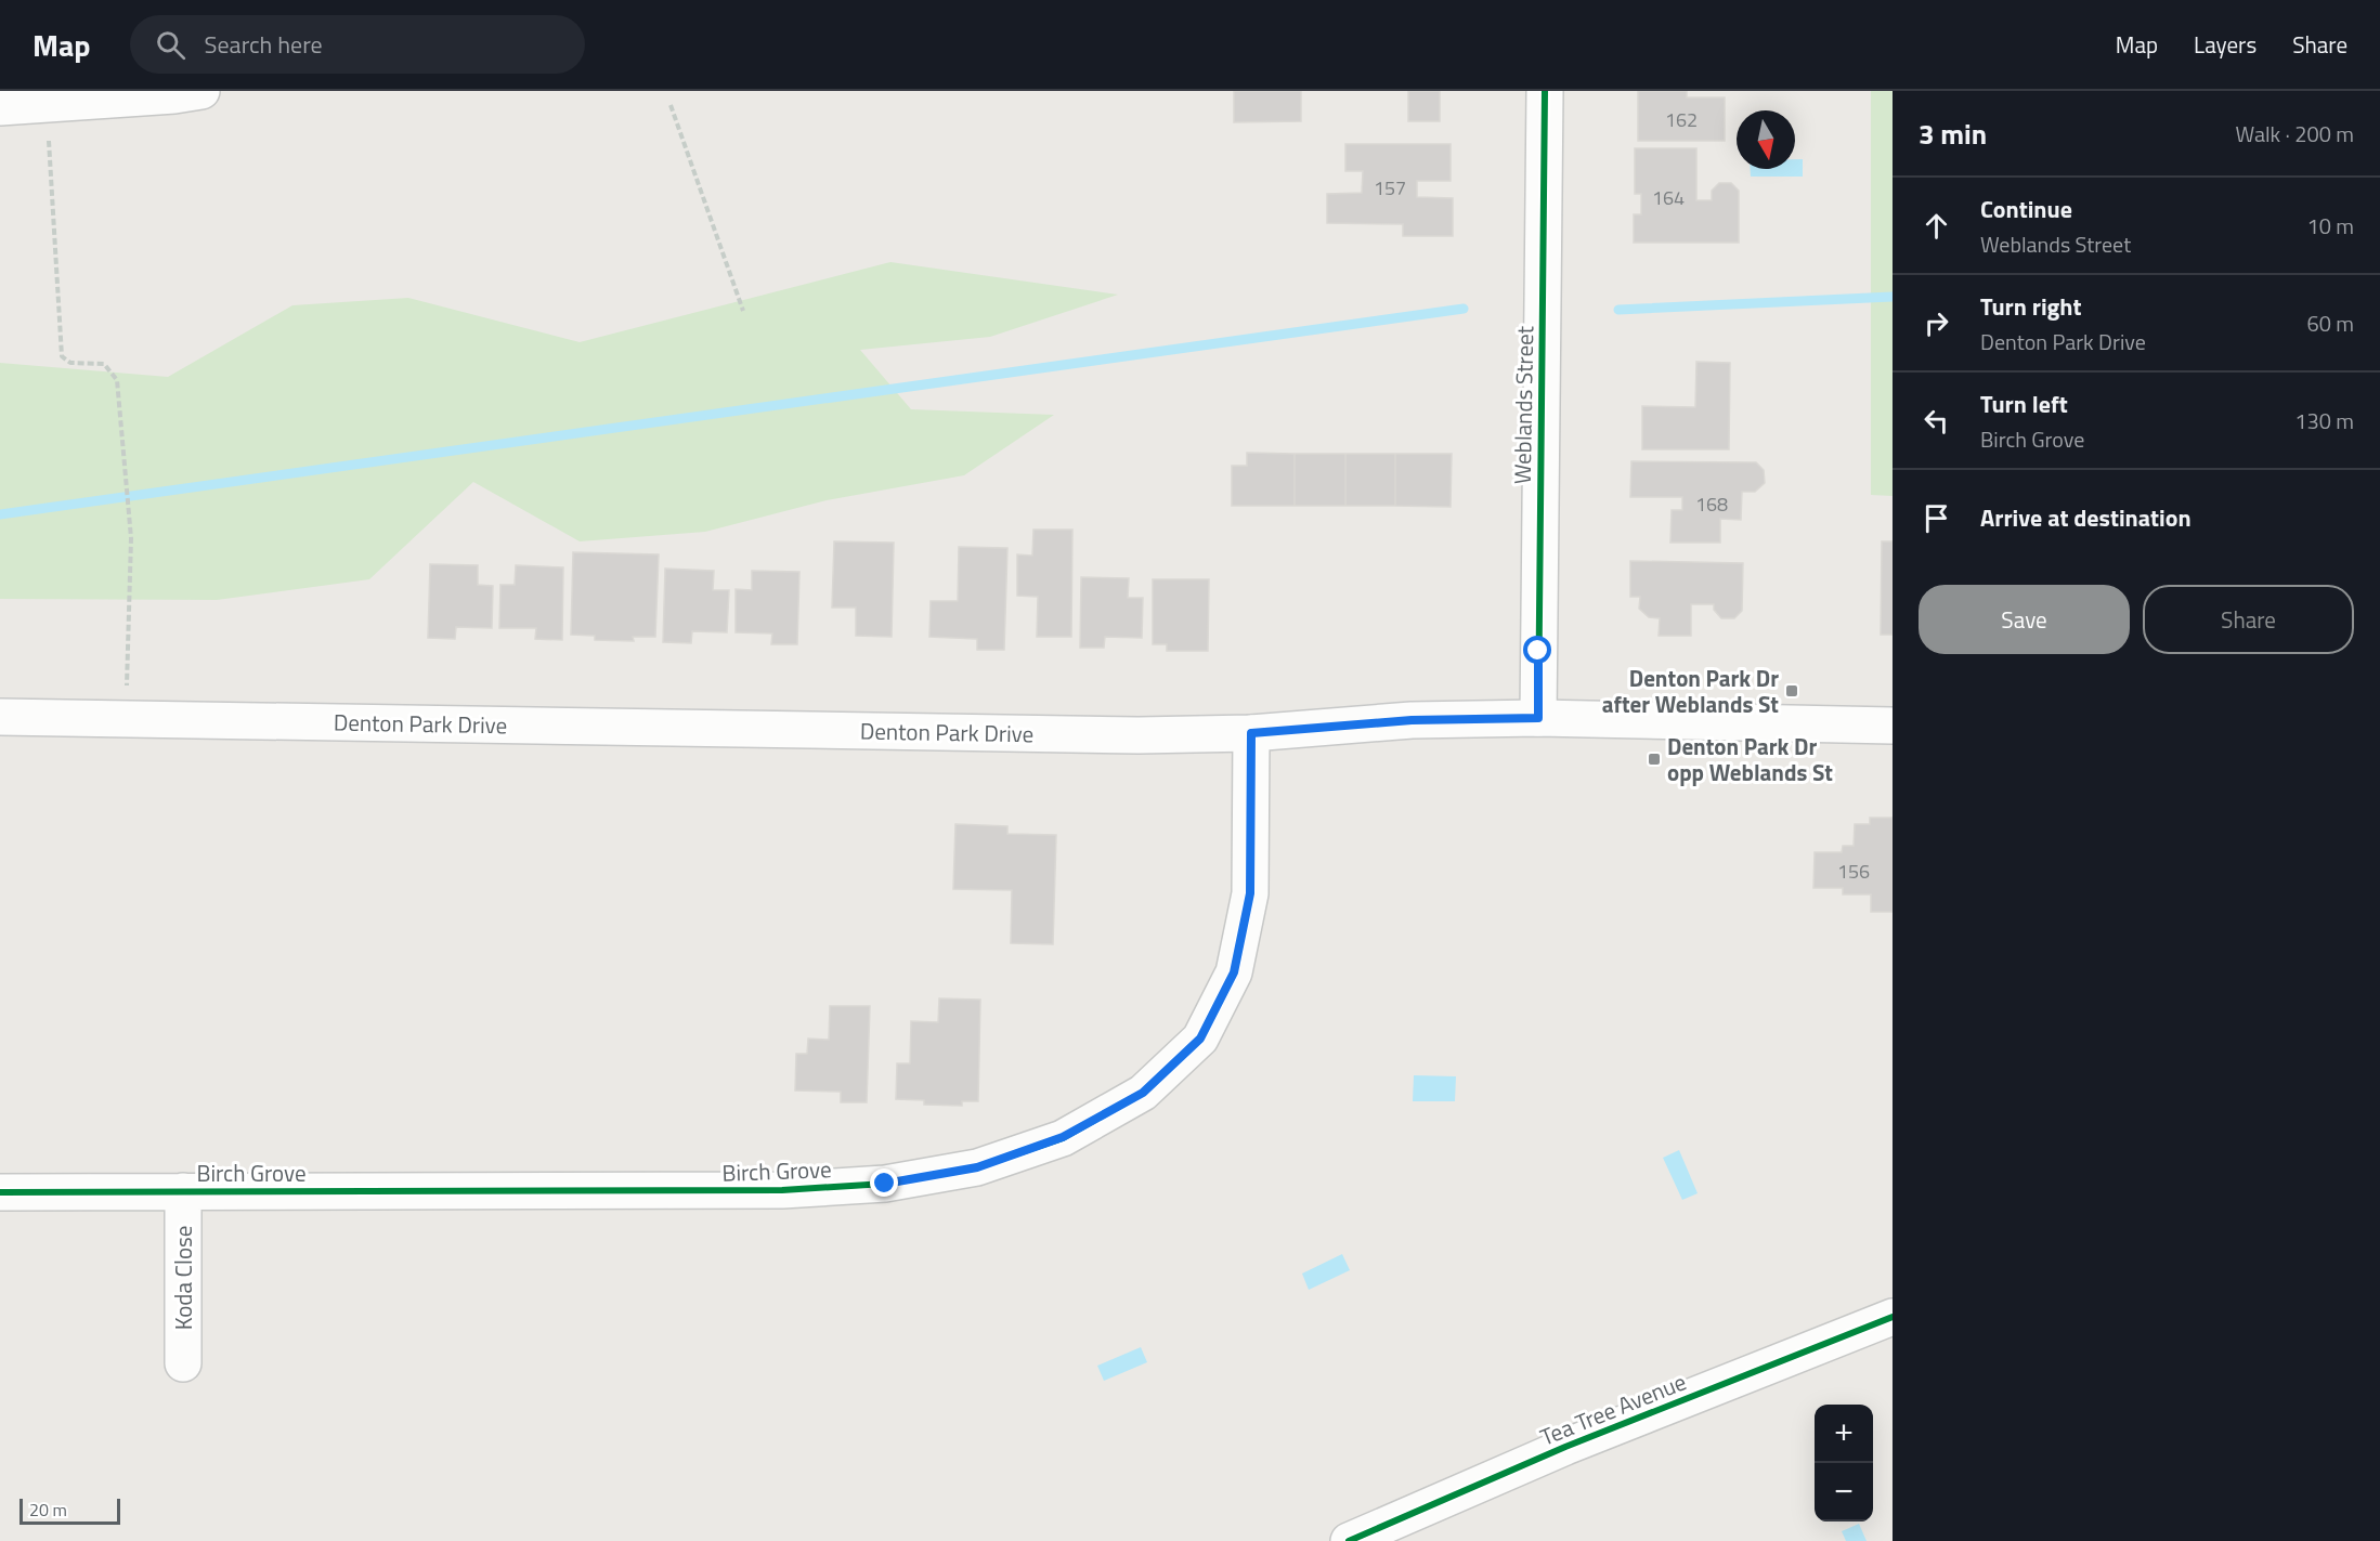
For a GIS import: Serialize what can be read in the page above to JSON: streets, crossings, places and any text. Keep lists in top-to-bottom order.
{
  "streets": {
    "street": [
      "Weblands Street",
      "Denton Park Drive",
      "Birch Grove",
      "Koda Close",
      "Tea Tree Avenue"
    ]
  },
  "crossings": [
    ["Weblands Street", "Denton Park Drive"],
    ["Denton Park Drive", "Birch Grove"],
    ["Birch Grove", "Koda Close"]
  ],
  "places": {
    "transit": ["Denton Park Dr after Weblands St", "Denton Park Dr opp Weblands St"]
  },
  "house_numbers": [
    "162",
    "157",
    "164",
    "168",
    "156"
  ],
  "scale_bar": "20 m",
  "north": "bottom",
  "page": {
    "header": "Map",
    "search": "Search here",
    "nav": ["Map", "Layers", "Share"],
    "heading": ["3 min", "Walk · 200 m"],
    "list": [
      ["Continue", "Weblands Street", "10 m"],
      ["Turn right", "Denton Park Drive", "60 m"],
      ["Turn left", "Birch Grove", "130 m"],
      "Arrive at destination"
    ],
    "buttons": ["Save", "Share"],
    "map_buttons": ["+", "−"],
    "scale": "20 m"
  }
}
